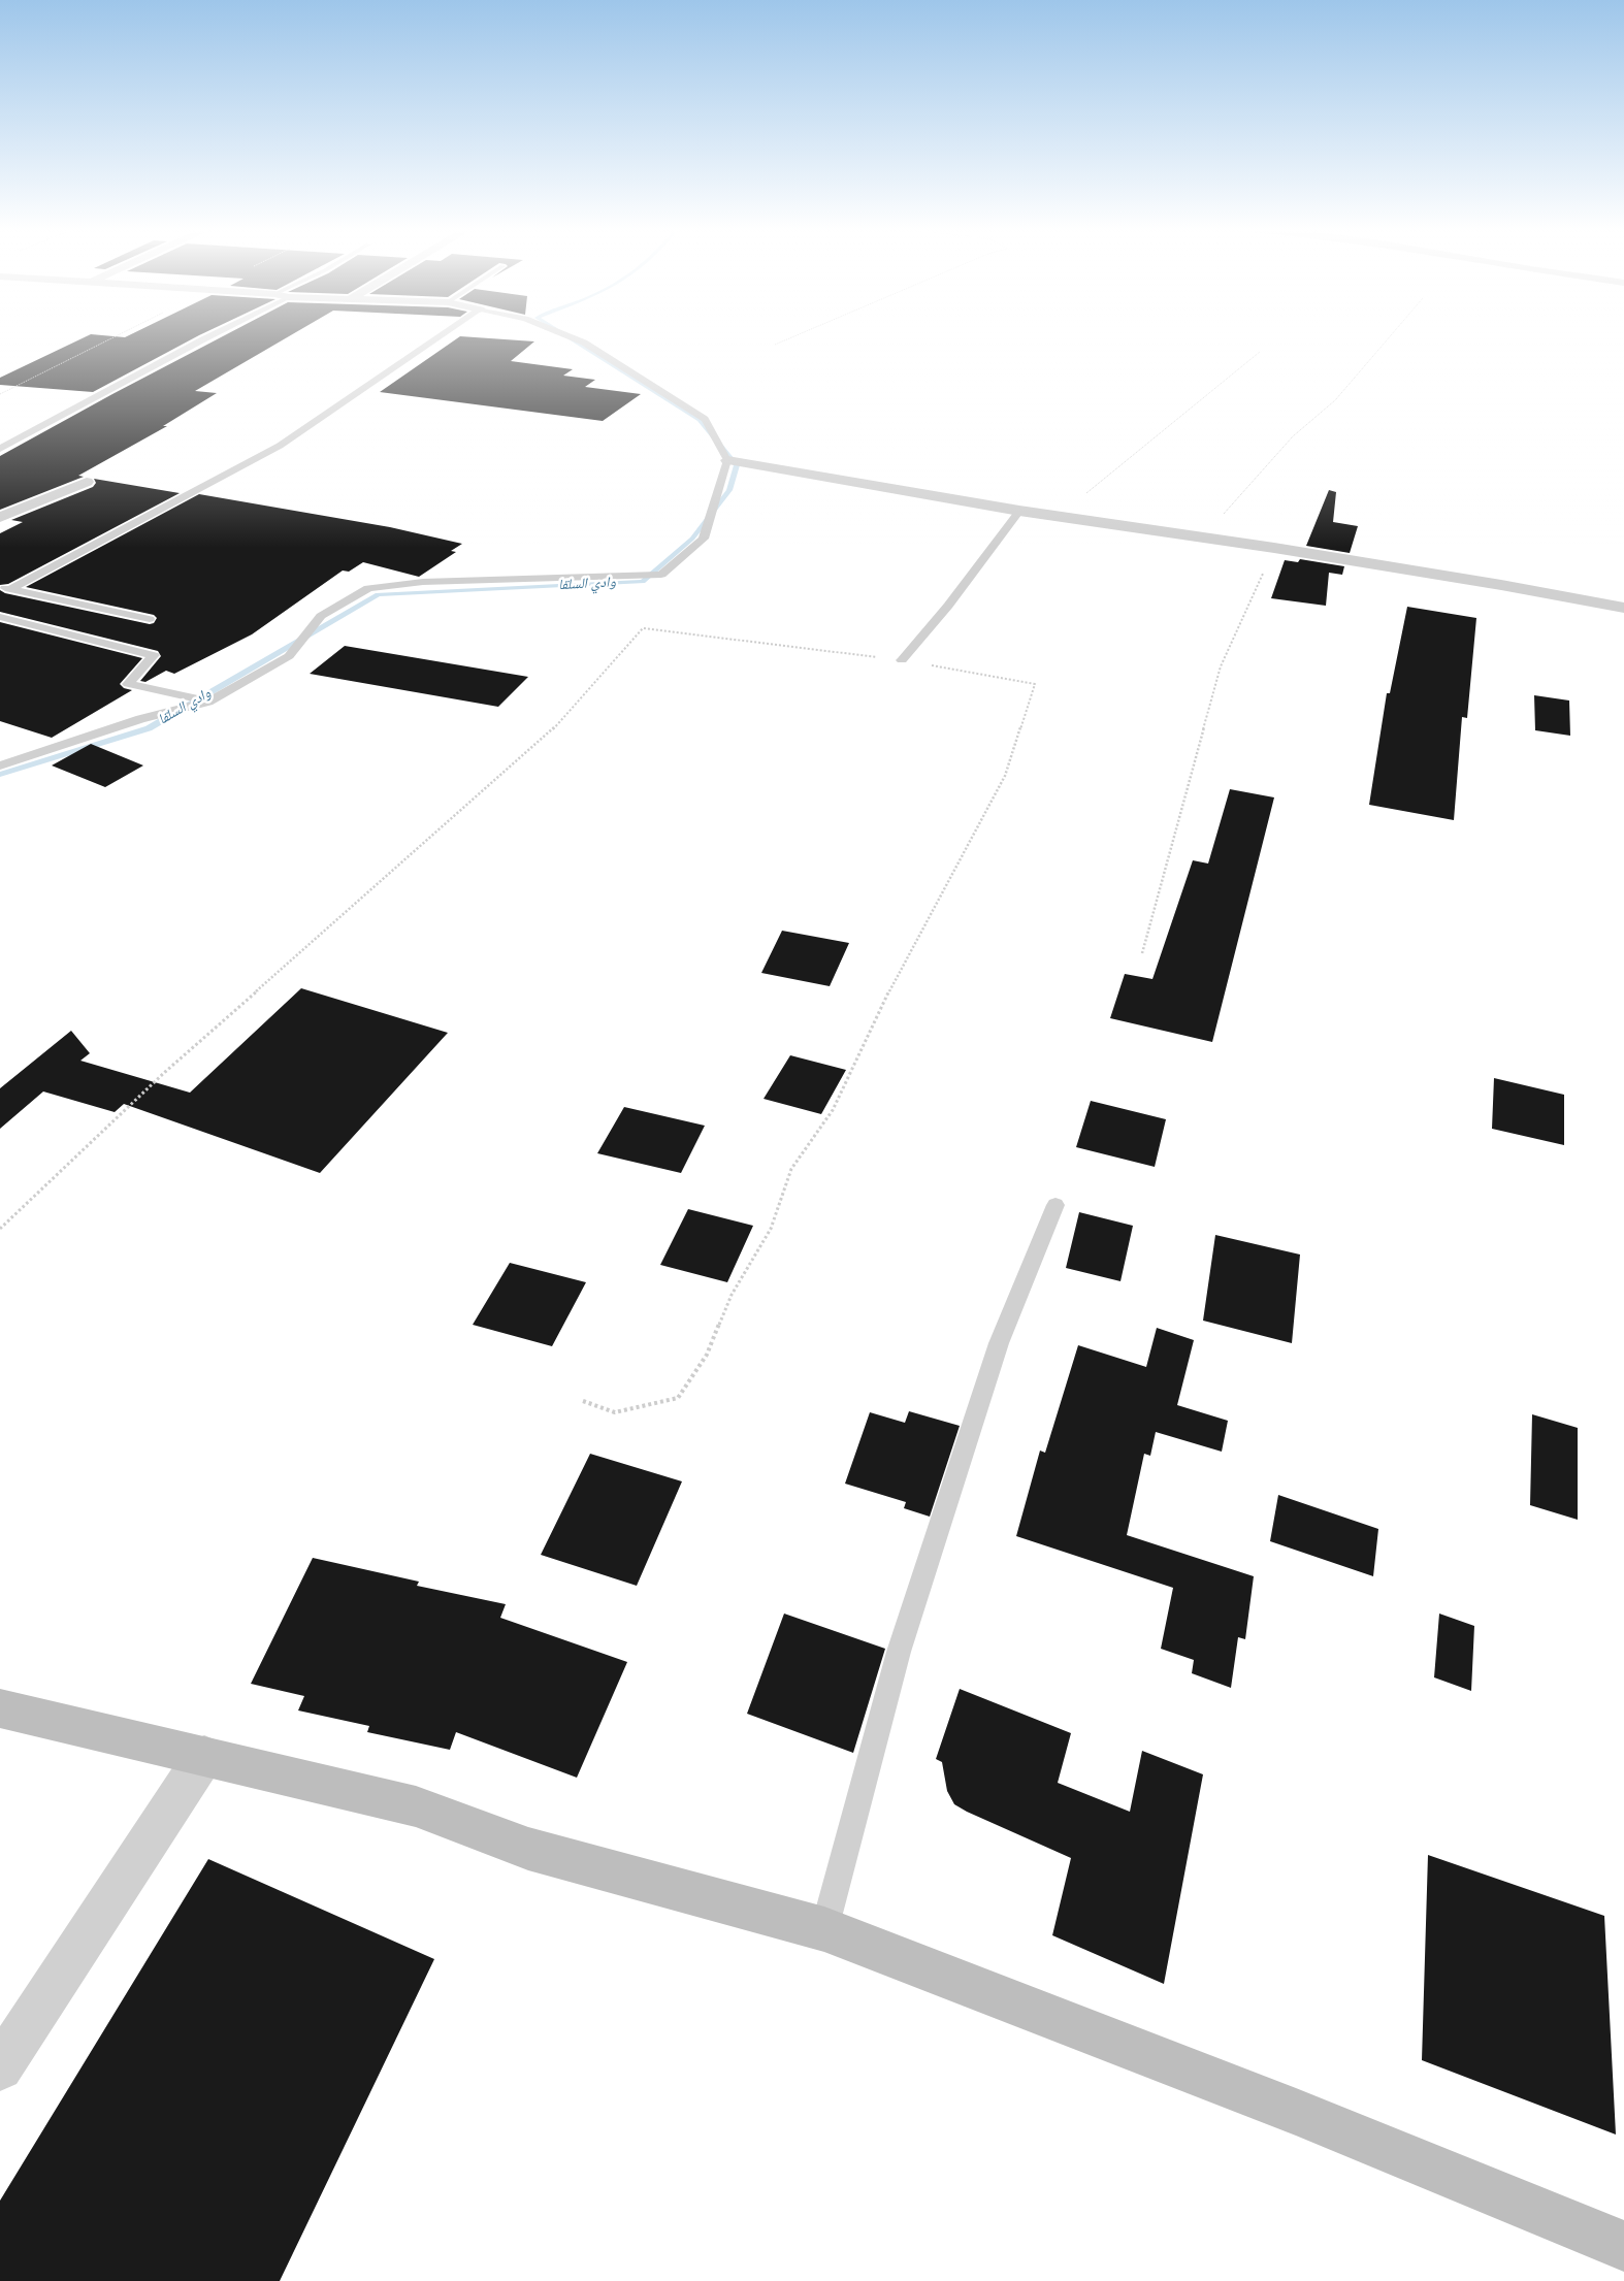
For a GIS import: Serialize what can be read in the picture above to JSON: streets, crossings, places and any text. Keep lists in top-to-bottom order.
{
  "water": ["وادي السلقا"]
}
